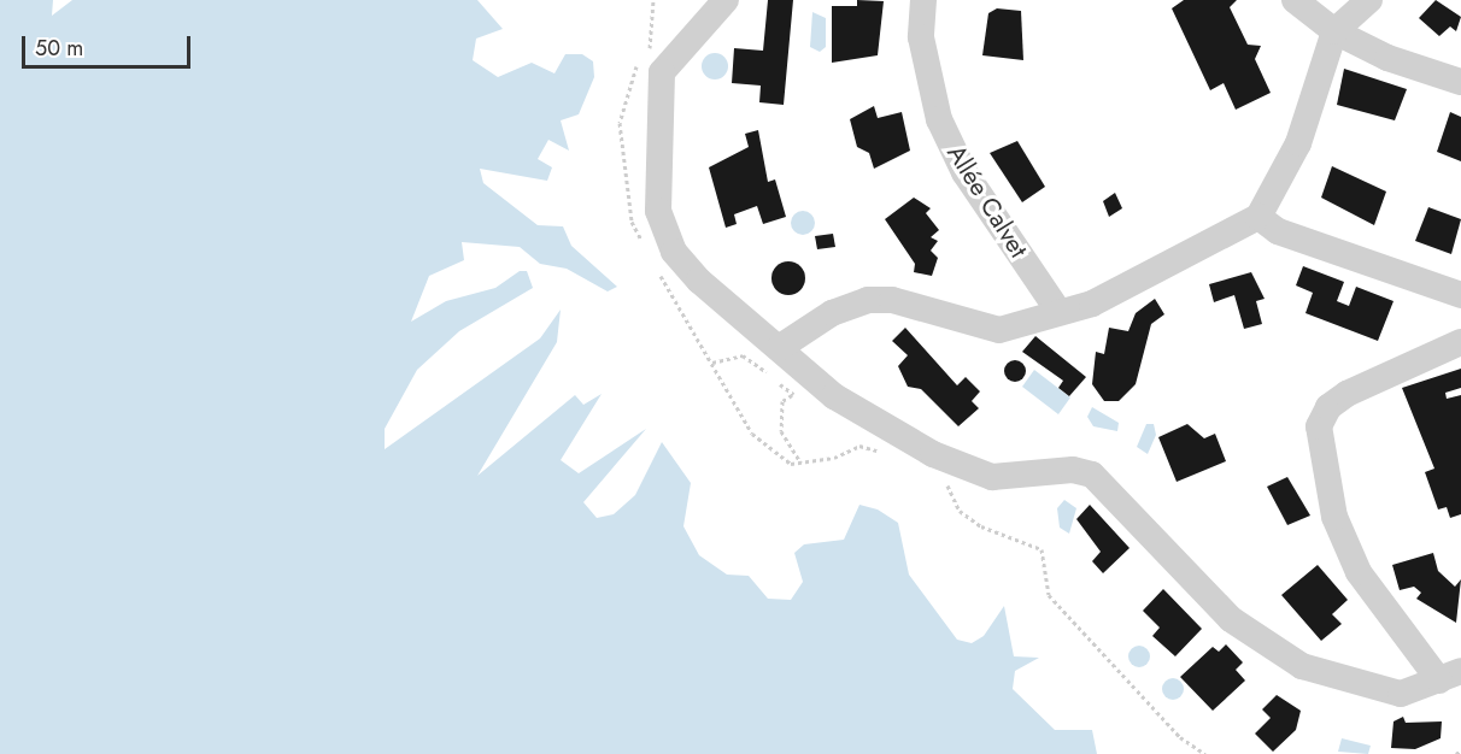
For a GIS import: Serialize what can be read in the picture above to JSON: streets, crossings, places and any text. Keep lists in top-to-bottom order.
{
  "streets": {
    "street": ["Allée Calvet"]
  },
  "scale_bar": "50 m"
}
